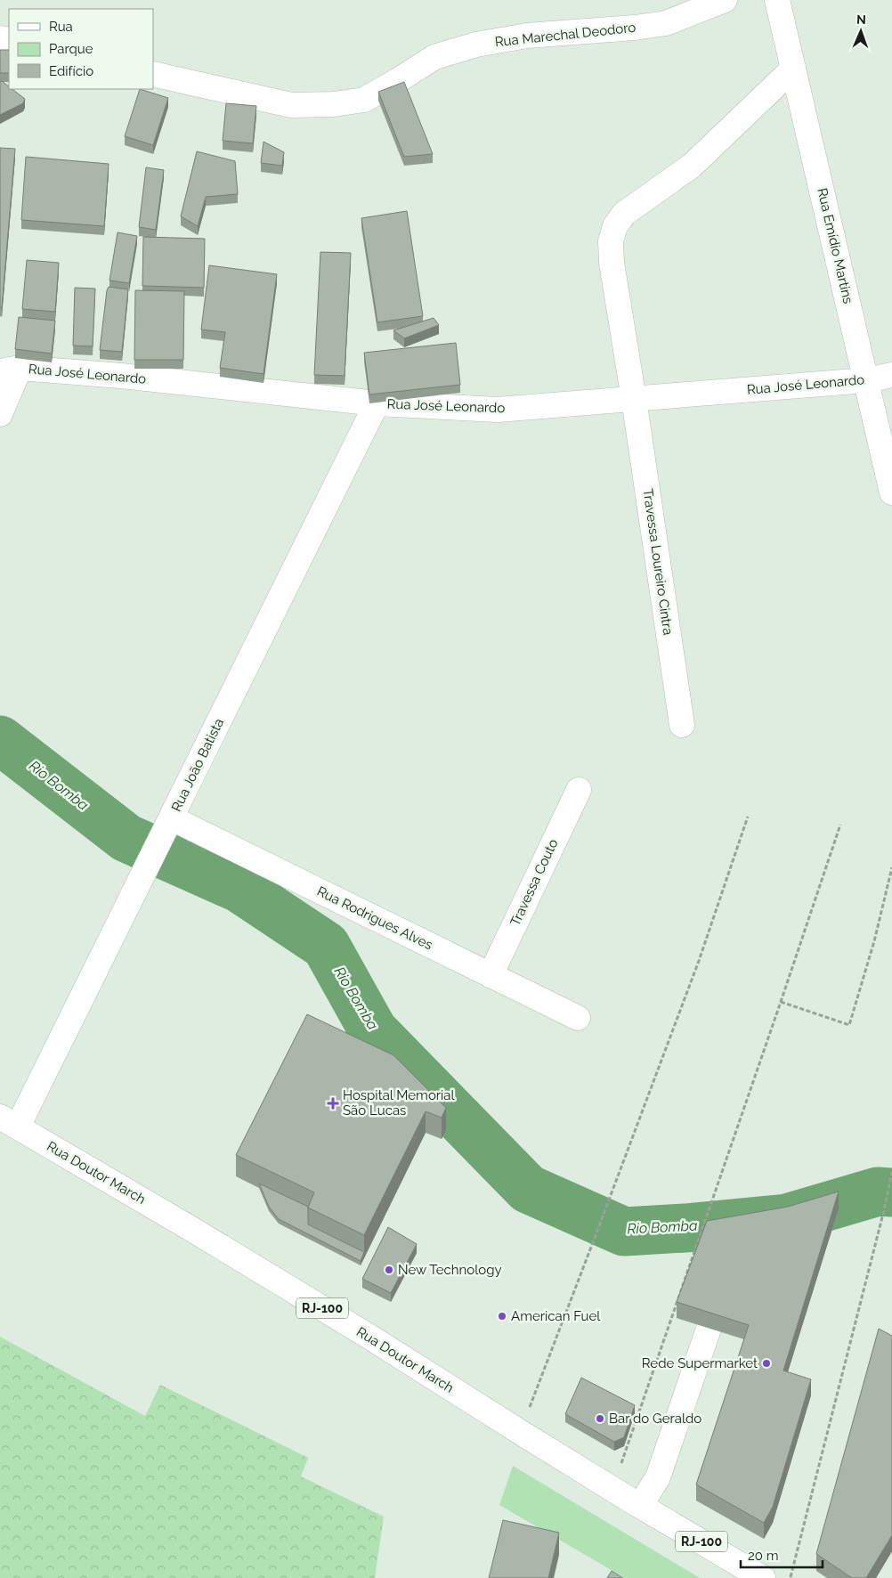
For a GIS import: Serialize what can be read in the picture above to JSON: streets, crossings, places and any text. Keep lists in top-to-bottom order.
{
  "streets": {
    "street": [
      "Rua Marechal Deodoro",
      "Rua Emídio Martins",
      "Rua José Leonardo",
      "Travessa Loureiro Cintra",
      "Rua João Batista",
      "Travessa Couto",
      "Rua Rodrigues Alves",
      "Rua Doutor March",
      "RJ-100"
    ]
  },
  "crossings": [
    ["Rua Emídio Martins", "Rua José Leonardo"],
    ["Rua Emídio Martins", "Travessa Loureiro Cintra"],
    ["Rua José Leonardo", "Travessa Loureiro Cintra"],
    ["Rua José Leonardo", "Rua João Batista"],
    ["Rua João Batista", "Rua Rodrigues Alves"],
    ["Rua João Batista", "Rua Doutor March"],
    ["Travessa Couto", "Rua Rodrigues Alves"]
  ],
  "water": ["Rio Bomba"],
  "places": {
    "health": ["Hospital Memorial São Lucas"],
    "other": [
      "New Technology",
      "American Fuel",
      "Rede Supermarket",
      "Bar do Geraldo"
    ]
  },
  "legend": ["Rua", "Parque", "Edifício"],
  "scale_bar": "20 m",
  "north": "top"
}
